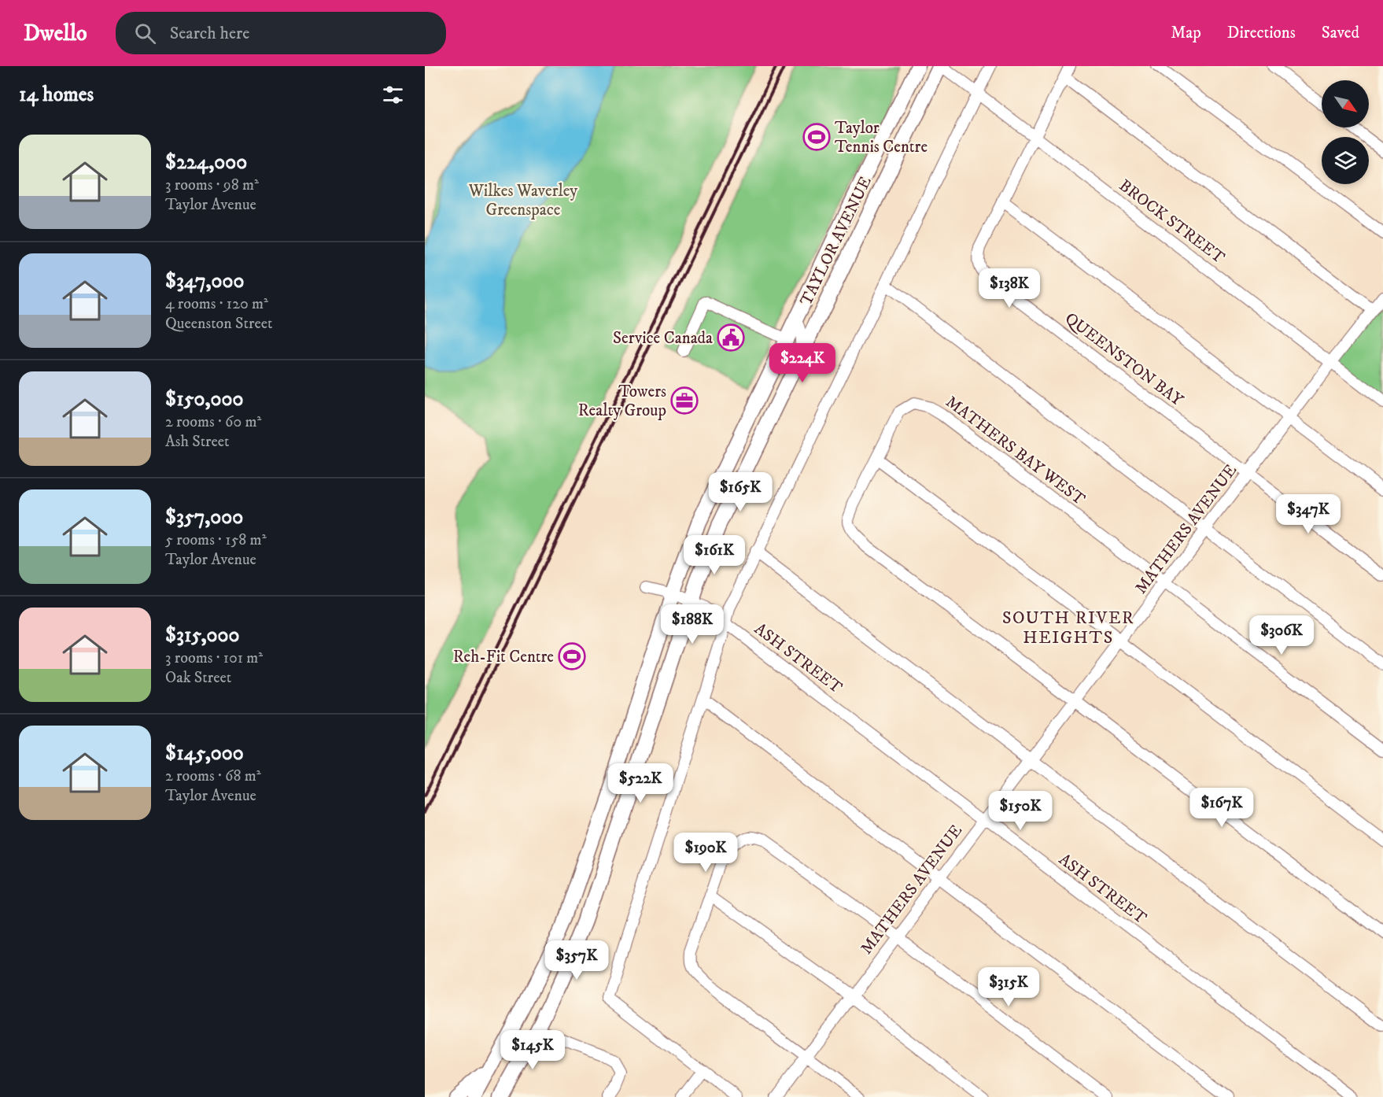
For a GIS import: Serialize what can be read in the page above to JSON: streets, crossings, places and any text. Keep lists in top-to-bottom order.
{
  "streets": {
    "main road": ["TAYLOR AVENUE"],
    "street": [
      "BROCK STREET",
      "QUEENSTON BAY",
      "MATHERS BAY WEST",
      "MATHERS AVENUE",
      "ASH STREET"
    ]
  },
  "crossings": [
    ["BROCK STREET", "TAYLOR AVENUE"],
    ["BROCK STREET", "QUEENSTON BAY"],
    ["BROCK STREET", "MATHERS AVENUE"],
    ["TAYLOR AVENUE", "ASH STREET"],
    ["QUEENSTON BAY", "MATHERS AVENUE"],
    ["MATHERS BAY WEST", "MATHERS AVENUE"],
    ["MATHERS AVENUE", "ASH STREET"]
  ],
  "districts": ["SOUTH RIVER HEIGHTS"],
  "parks": ["Wilkes Waverley Greenspace"],
  "places": {
    "sports": ["Taylor Tennis Centre", "Reh-Fit Centre"],
    "public building": ["Service Canada"],
    "office": ["Towers Realty Group"]
  },
  "north": "bottom right",
  "page": {
    "header": "Dwello",
    "search": "Search here",
    "nav": ["Map", "Directions", "Saved"],
    "heading": "14 homes",
    "list": [
      {
        "name": "$224,000",
        "note": "3 rooms · 98 m² · Taylor Avenue"
      },
      {
        "name": "$347,000",
        "note": "4 rooms · 120 m² · Queenston Street"
      },
      {
        "name": "$150,000",
        "note": "2 rooms · 60 m² · Ash Street"
      },
      {
        "name": "$357,000",
        "note": "5 rooms · 158 m² · Taylor Avenue"
      },
      {
        "name": "$315,000",
        "note": "3 rooms · 101 m² · Oak Street"
      },
      {
        "name": "$145,000",
        "note": "2 rooms · 68 m² · Taylor Avenue"
      }
    ],
    "price": [
      "$138K",
      "$224K",
      "$165K",
      "$347K",
      "$161K",
      "$188K",
      "$306K",
      "$522K",
      "$167K",
      "$150K",
      "$190K",
      "$357K",
      "$315K",
      "$145K"
    ]
  }
}
